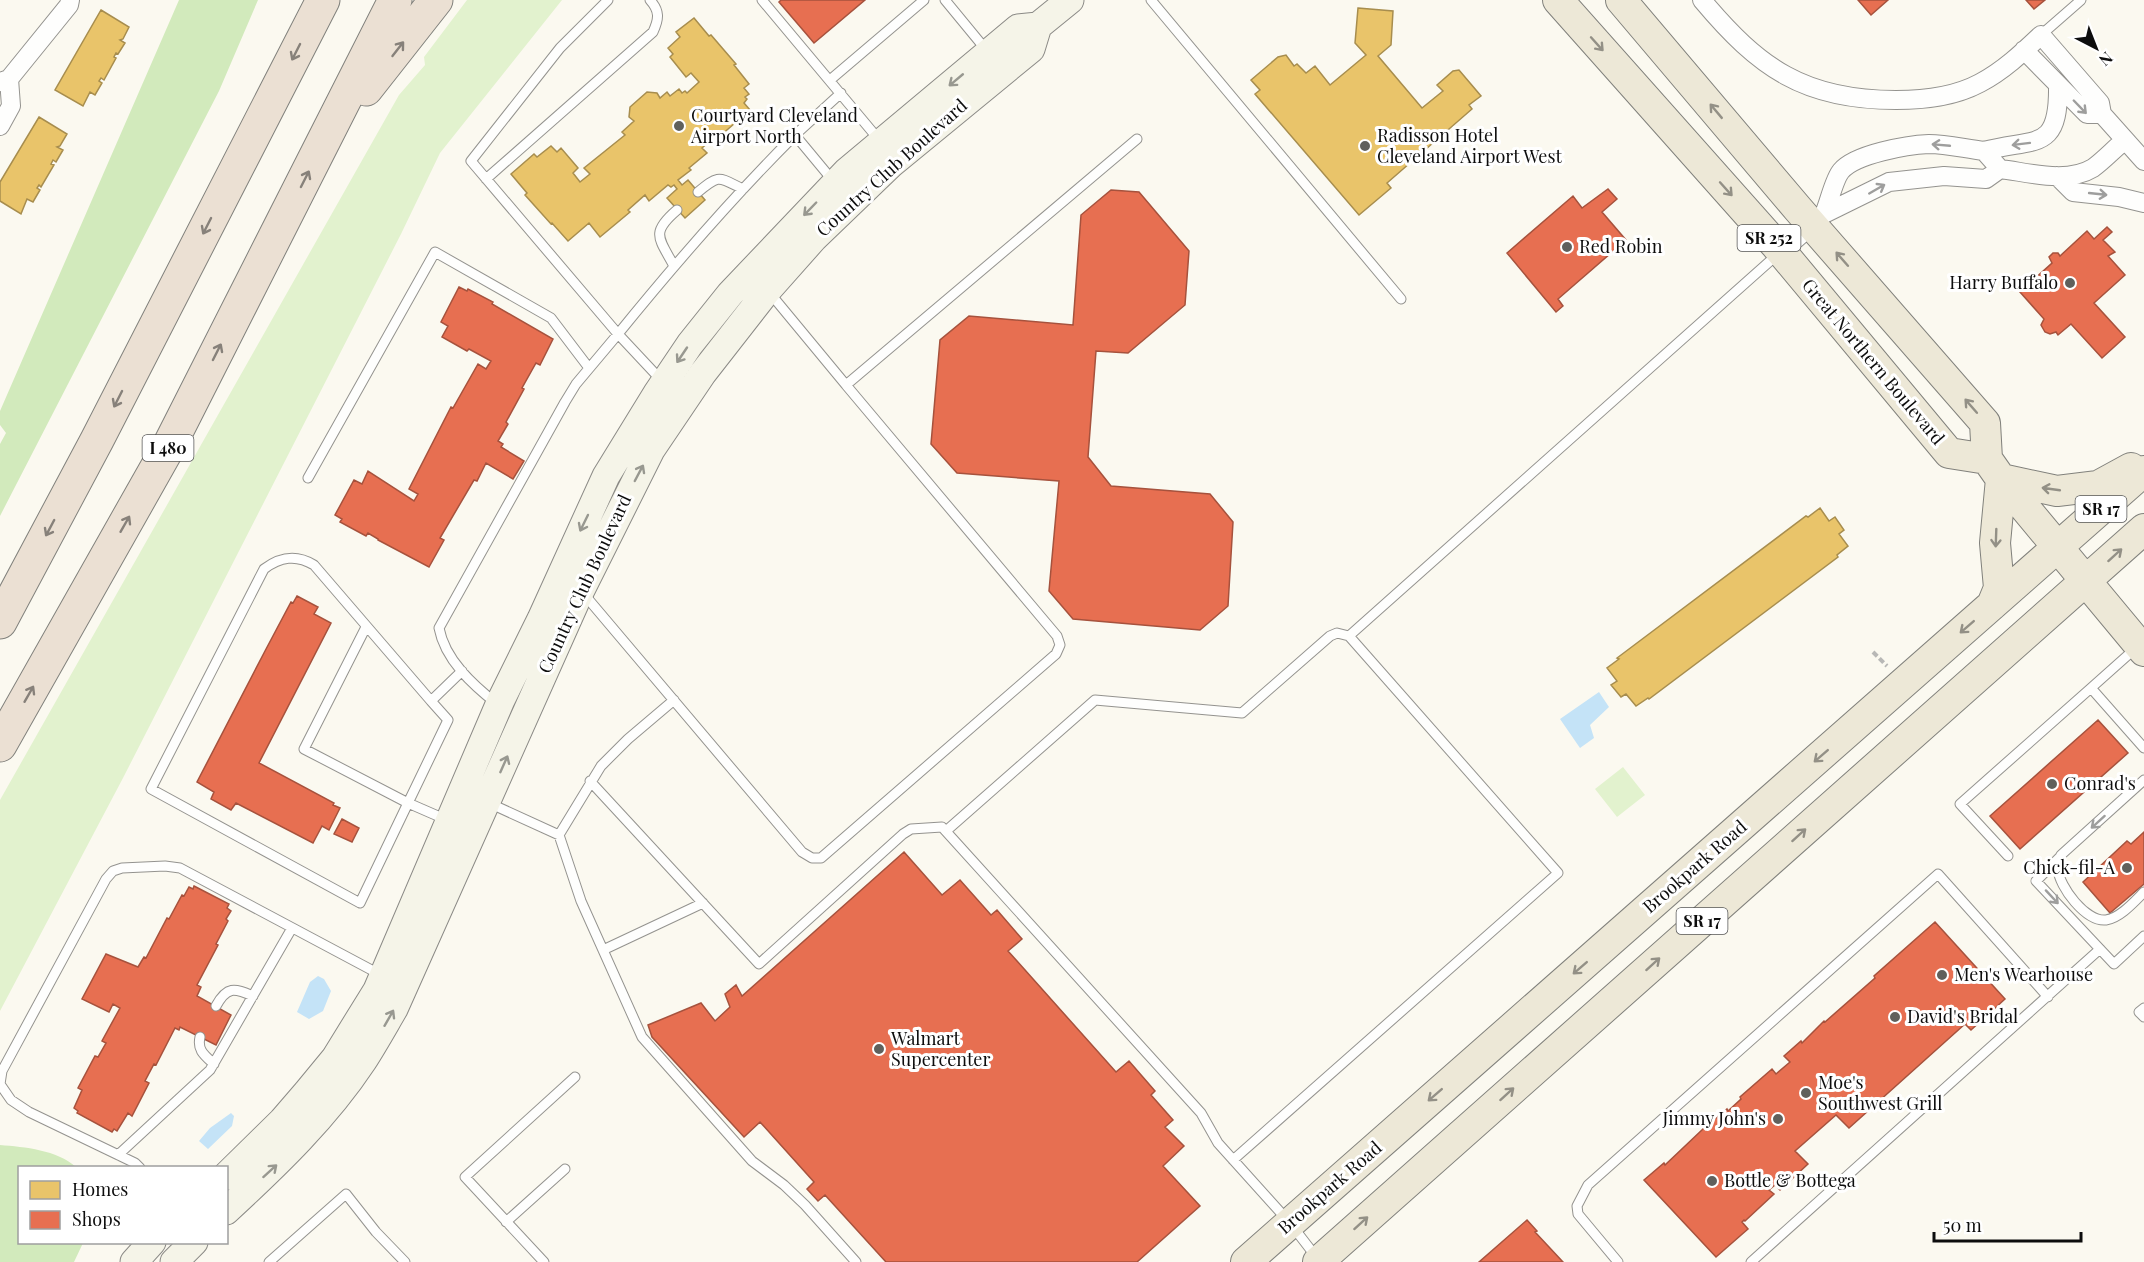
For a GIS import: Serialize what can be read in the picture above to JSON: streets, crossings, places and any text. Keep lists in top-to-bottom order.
{
  "streets": {
    "highway": ["I 480"],
    "main road": [
      "SR 252",
      "Great Northern Boulevard",
      "SR 17",
      "Brookpark Road"
    ],
    "street": ["Country Club Boulevard"]
  },
  "crossings": [
    ["SR 252", "Great Northern Boulevard"]
  ],
  "places": [
    "Courtyard Cleveland Airport North",
    "Radisson Hotel Cleveland Airport West",
    "Red Robin",
    "Harry Buffalo",
    "Conrad's",
    "Chick-fil-A",
    "Men's Wearhouse",
    "David's Bridal",
    "Walmart Supercenter",
    "Moe's Southwest Grill",
    "Jimmy John's",
    "Bottle & Bottega"
  ],
  "legend": ["Homes", "Shops"],
  "scale_bar": "50 m",
  "north": "bottom right"
}
